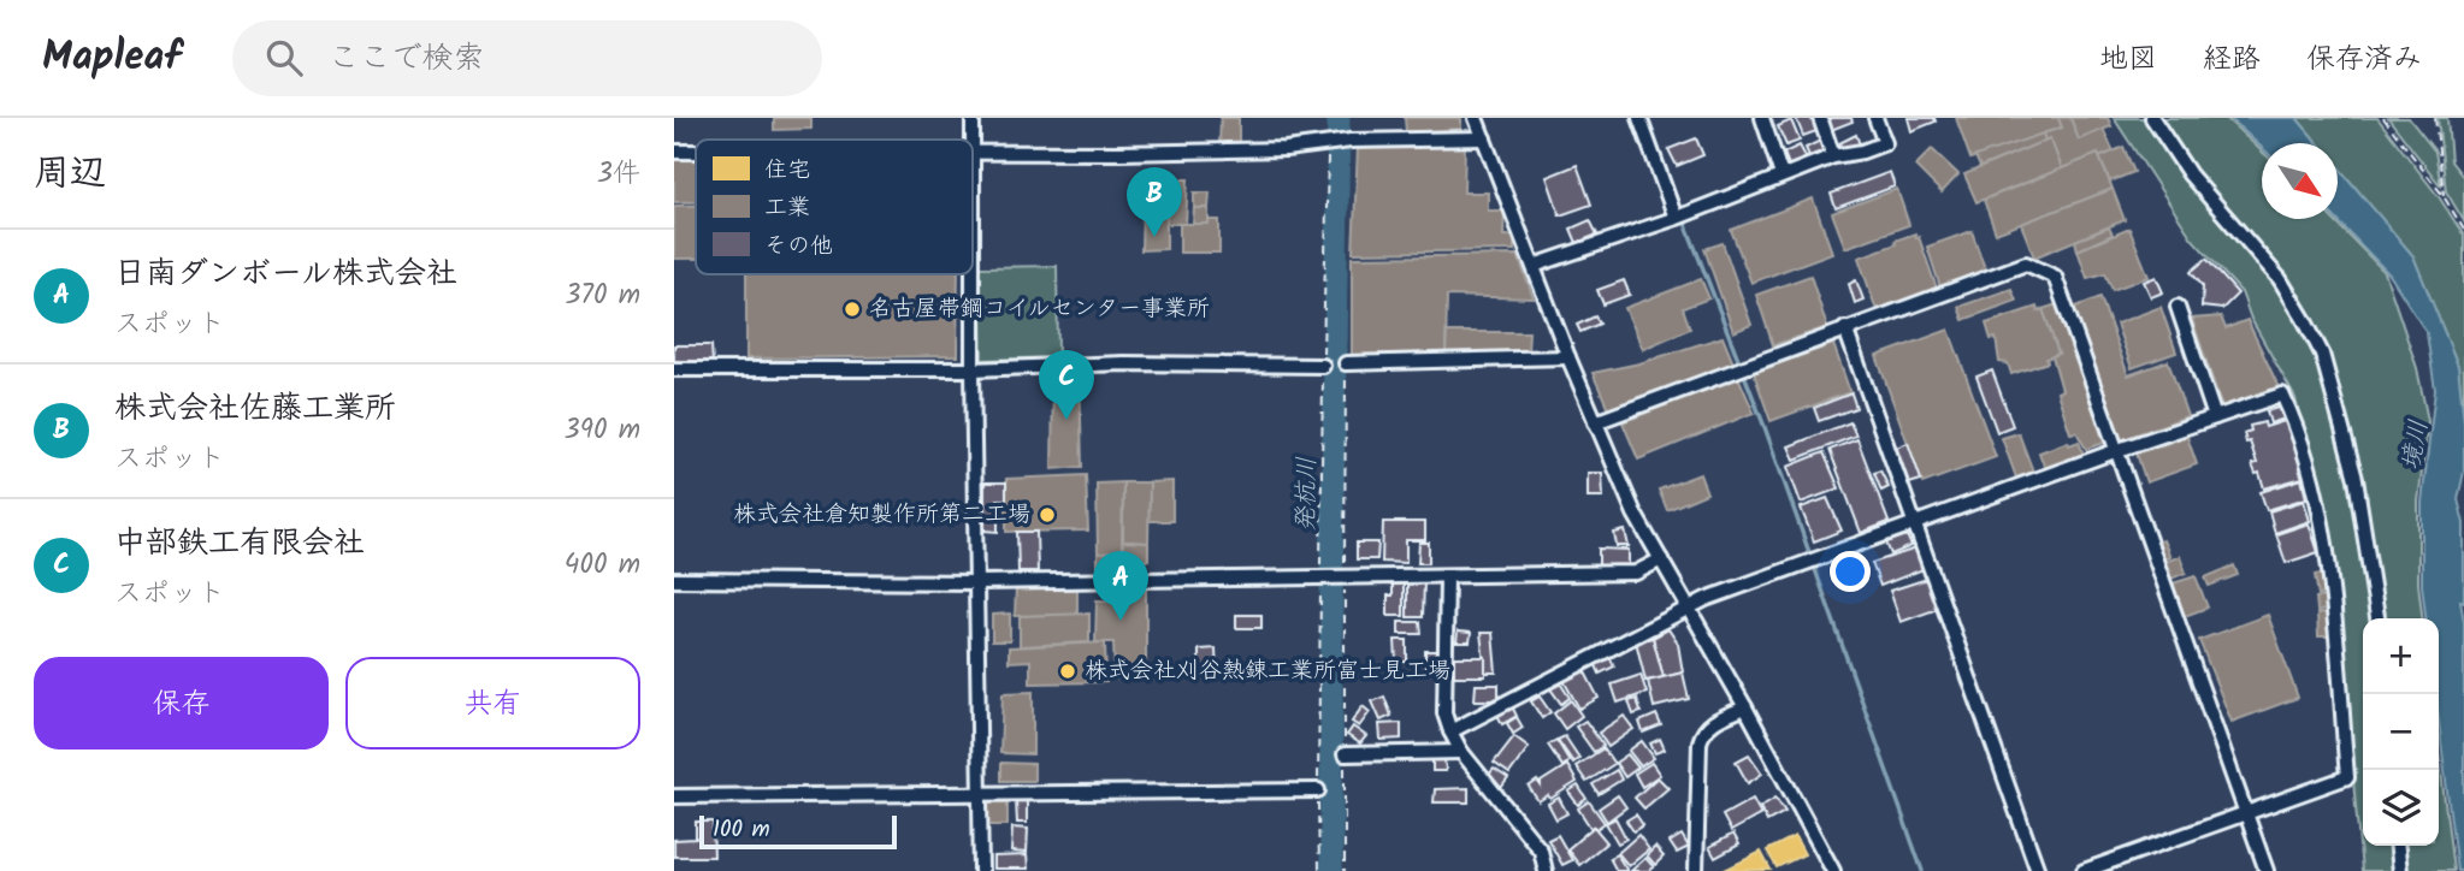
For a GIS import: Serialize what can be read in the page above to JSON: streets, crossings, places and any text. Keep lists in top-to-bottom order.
{
  "water": ["境川", "発杭川"],
  "places": ["名古屋帯鋼コイルセンター事業所", "株式会社倉知製作所第二工場", "株式会社刈谷熱錬工業所富士見工場"],
  "legend": ["住宅", "工業", "その他"],
  "scale_bar": "100 m",
  "north": "bottom right",
  "page": {
    "header": "Mapleaf",
    "search": "ここで検索",
    "nav": ["地図", "経路", "保存済み"],
    "heading": ["周辺", "3件"],
    "pins": ["B", "C", "A"],
    "list": [
      {
        "mark": "A",
        "name": "日南ダンボール株式会社",
        "note": "スポット",
        "value": "370 m"
      },
      {
        "mark": "B",
        "name": "株式会社佐藤工業所",
        "note": "スポット",
        "value": "390 m"
      },
      {
        "mark": "C",
        "name": "中部鉄工有限会社",
        "note": "スポット",
        "value": "400 m"
      }
    ],
    "map_buttons": ["+", "−"],
    "buttons": ["保存", "共有"],
    "scale": "100 m"
  }
}
